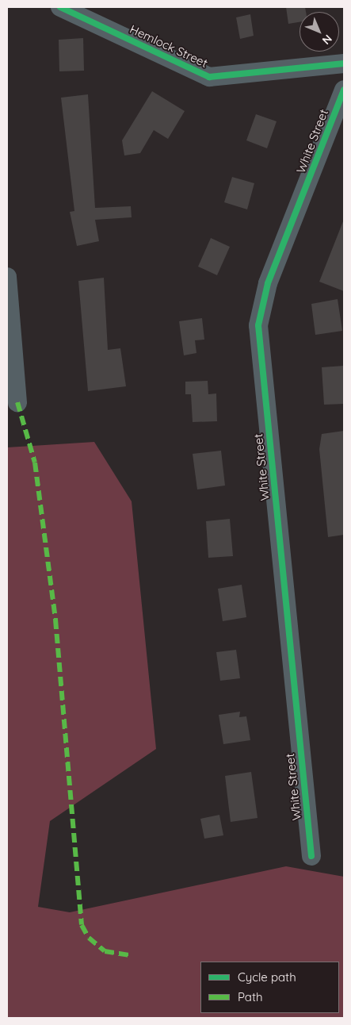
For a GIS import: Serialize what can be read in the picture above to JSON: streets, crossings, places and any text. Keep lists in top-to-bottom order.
{
  "streets": {
    "street": ["Hemlock Street", "White Street"]
  },
  "legend": ["Cycle path", "Path"],
  "north": "bottom right"
}
